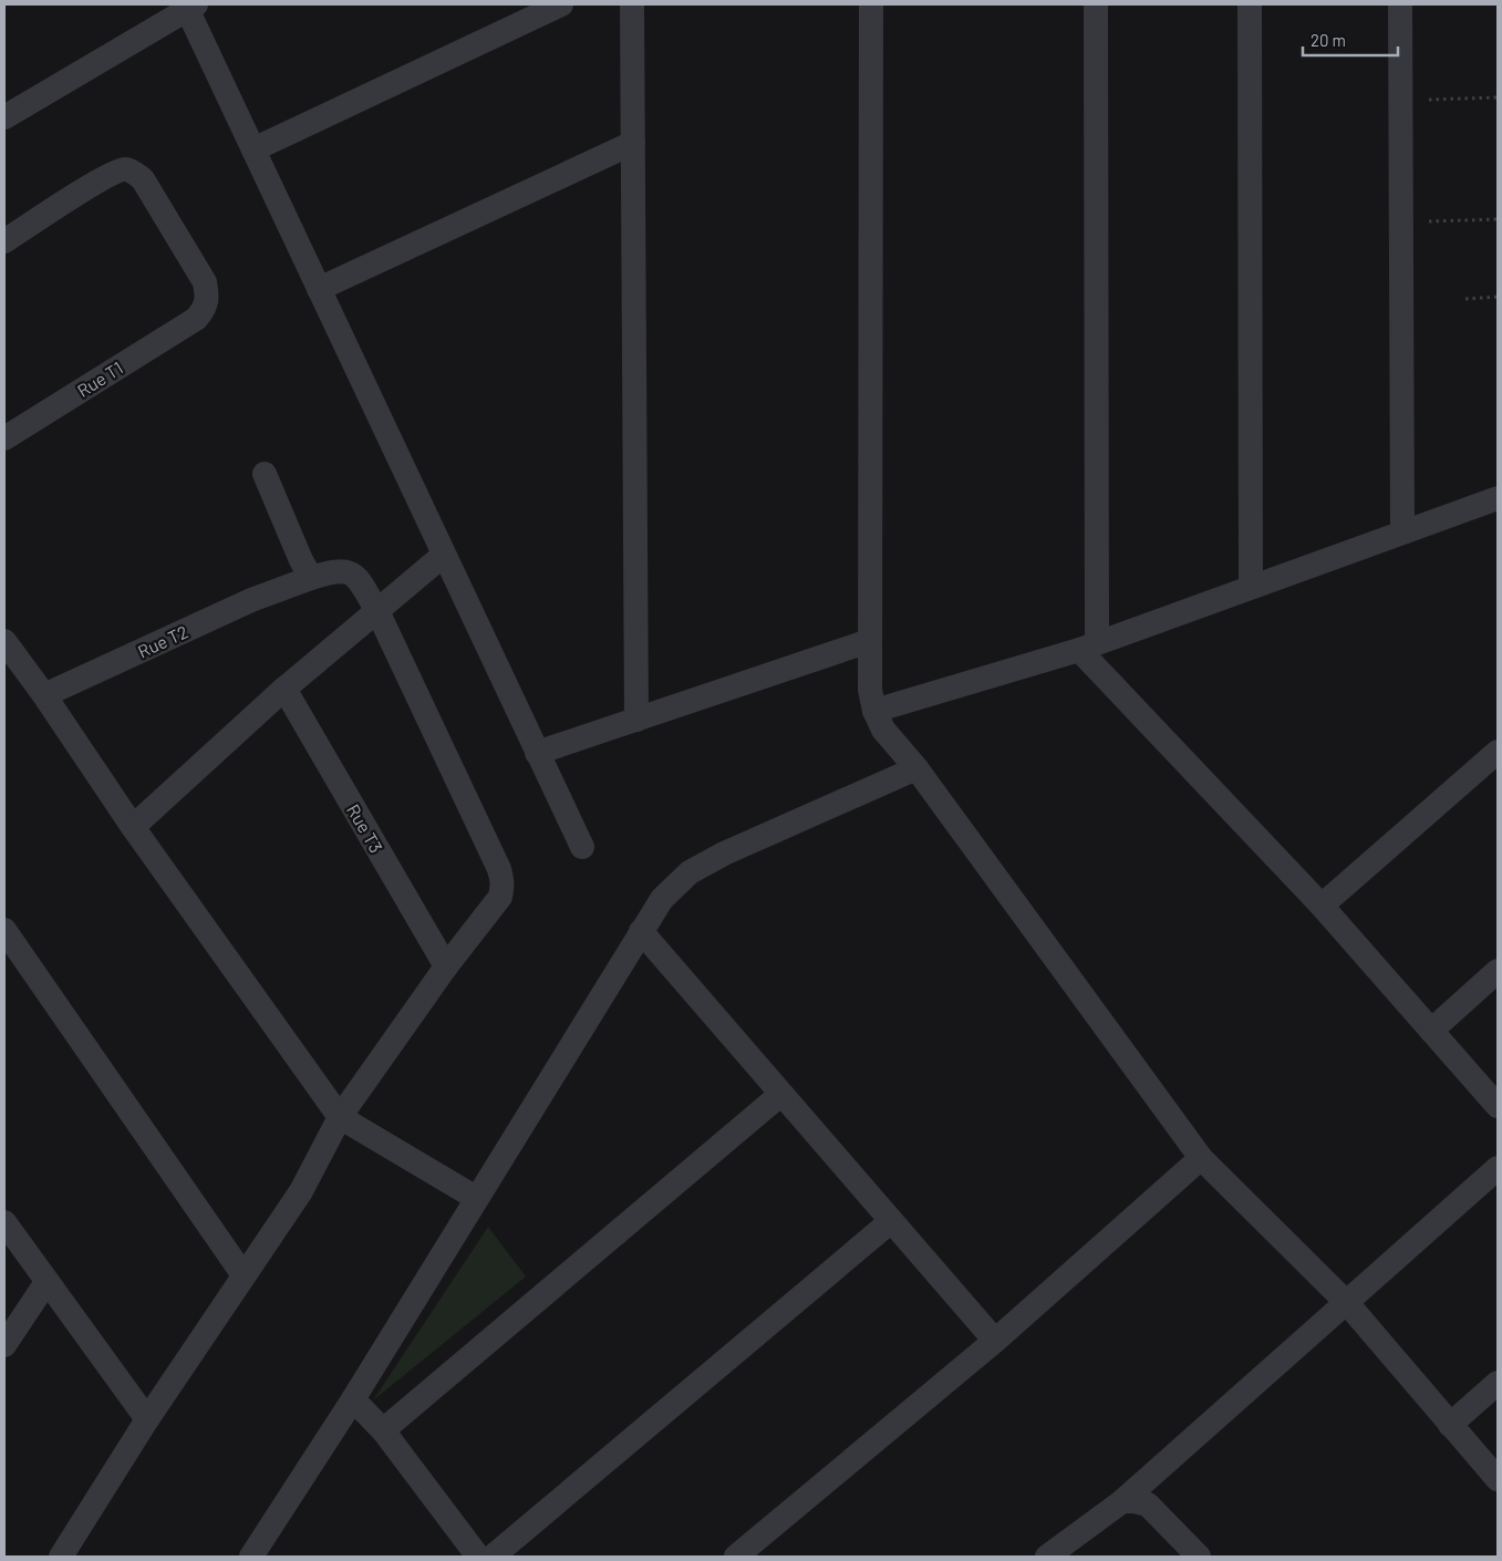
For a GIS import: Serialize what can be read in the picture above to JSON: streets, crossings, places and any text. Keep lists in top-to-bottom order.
{
  "streets": {
    "street": ["Rue T1", "Rue T2", "Rue T3"]
  },
  "scale_bar": "20 m"
}
